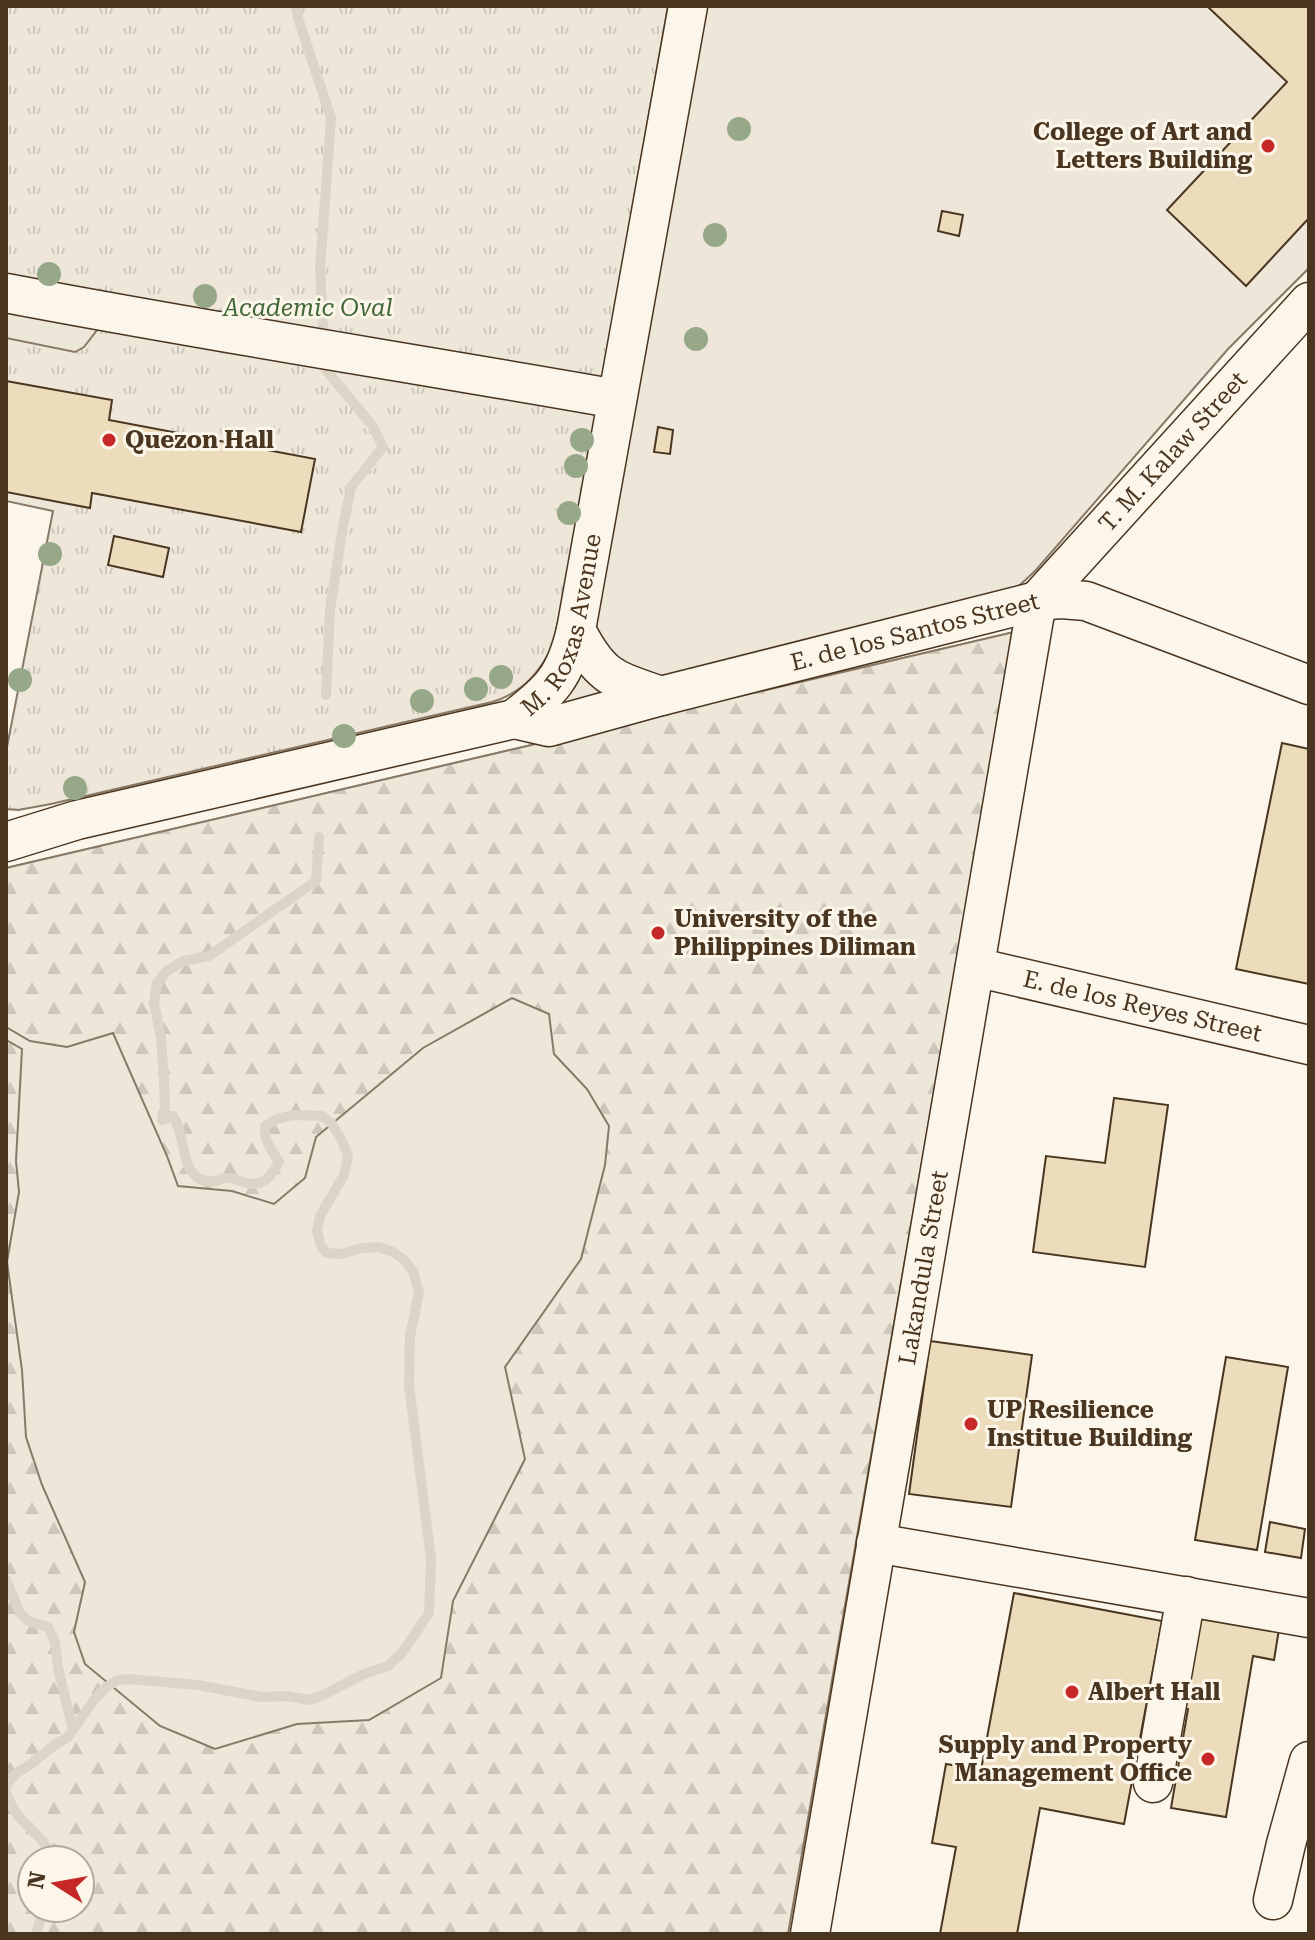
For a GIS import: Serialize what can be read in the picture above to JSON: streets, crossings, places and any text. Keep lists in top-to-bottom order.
{
  "streets": {
    "street": [
      "T. M. Kalaw Street",
      "M. Roxas Avenue",
      "E. de los Santos Street",
      "E. de los Reyes Street",
      "Lakandula Street"
    ]
  },
  "crossings": [
    ["T. M. Kalaw Street", "E. de los Santos Street"],
    ["T. M. Kalaw Street", "Lakandula Street"],
    ["M. Roxas Avenue", "E. de los Santos Street"],
    ["E. de los Santos Street", "Lakandula Street"],
    ["E. de los Reyes Street", "Lakandula Street"]
  ],
  "parks": ["Academic Oval"],
  "places": [
    "College of Art and Letters Building",
    "Quezon Hall",
    "University of the Philippines Diliman",
    "UP Resilience Institue Building",
    "Albert Hall",
    "Supply and Property Management Office"
  ],
  "north": "left"
}
